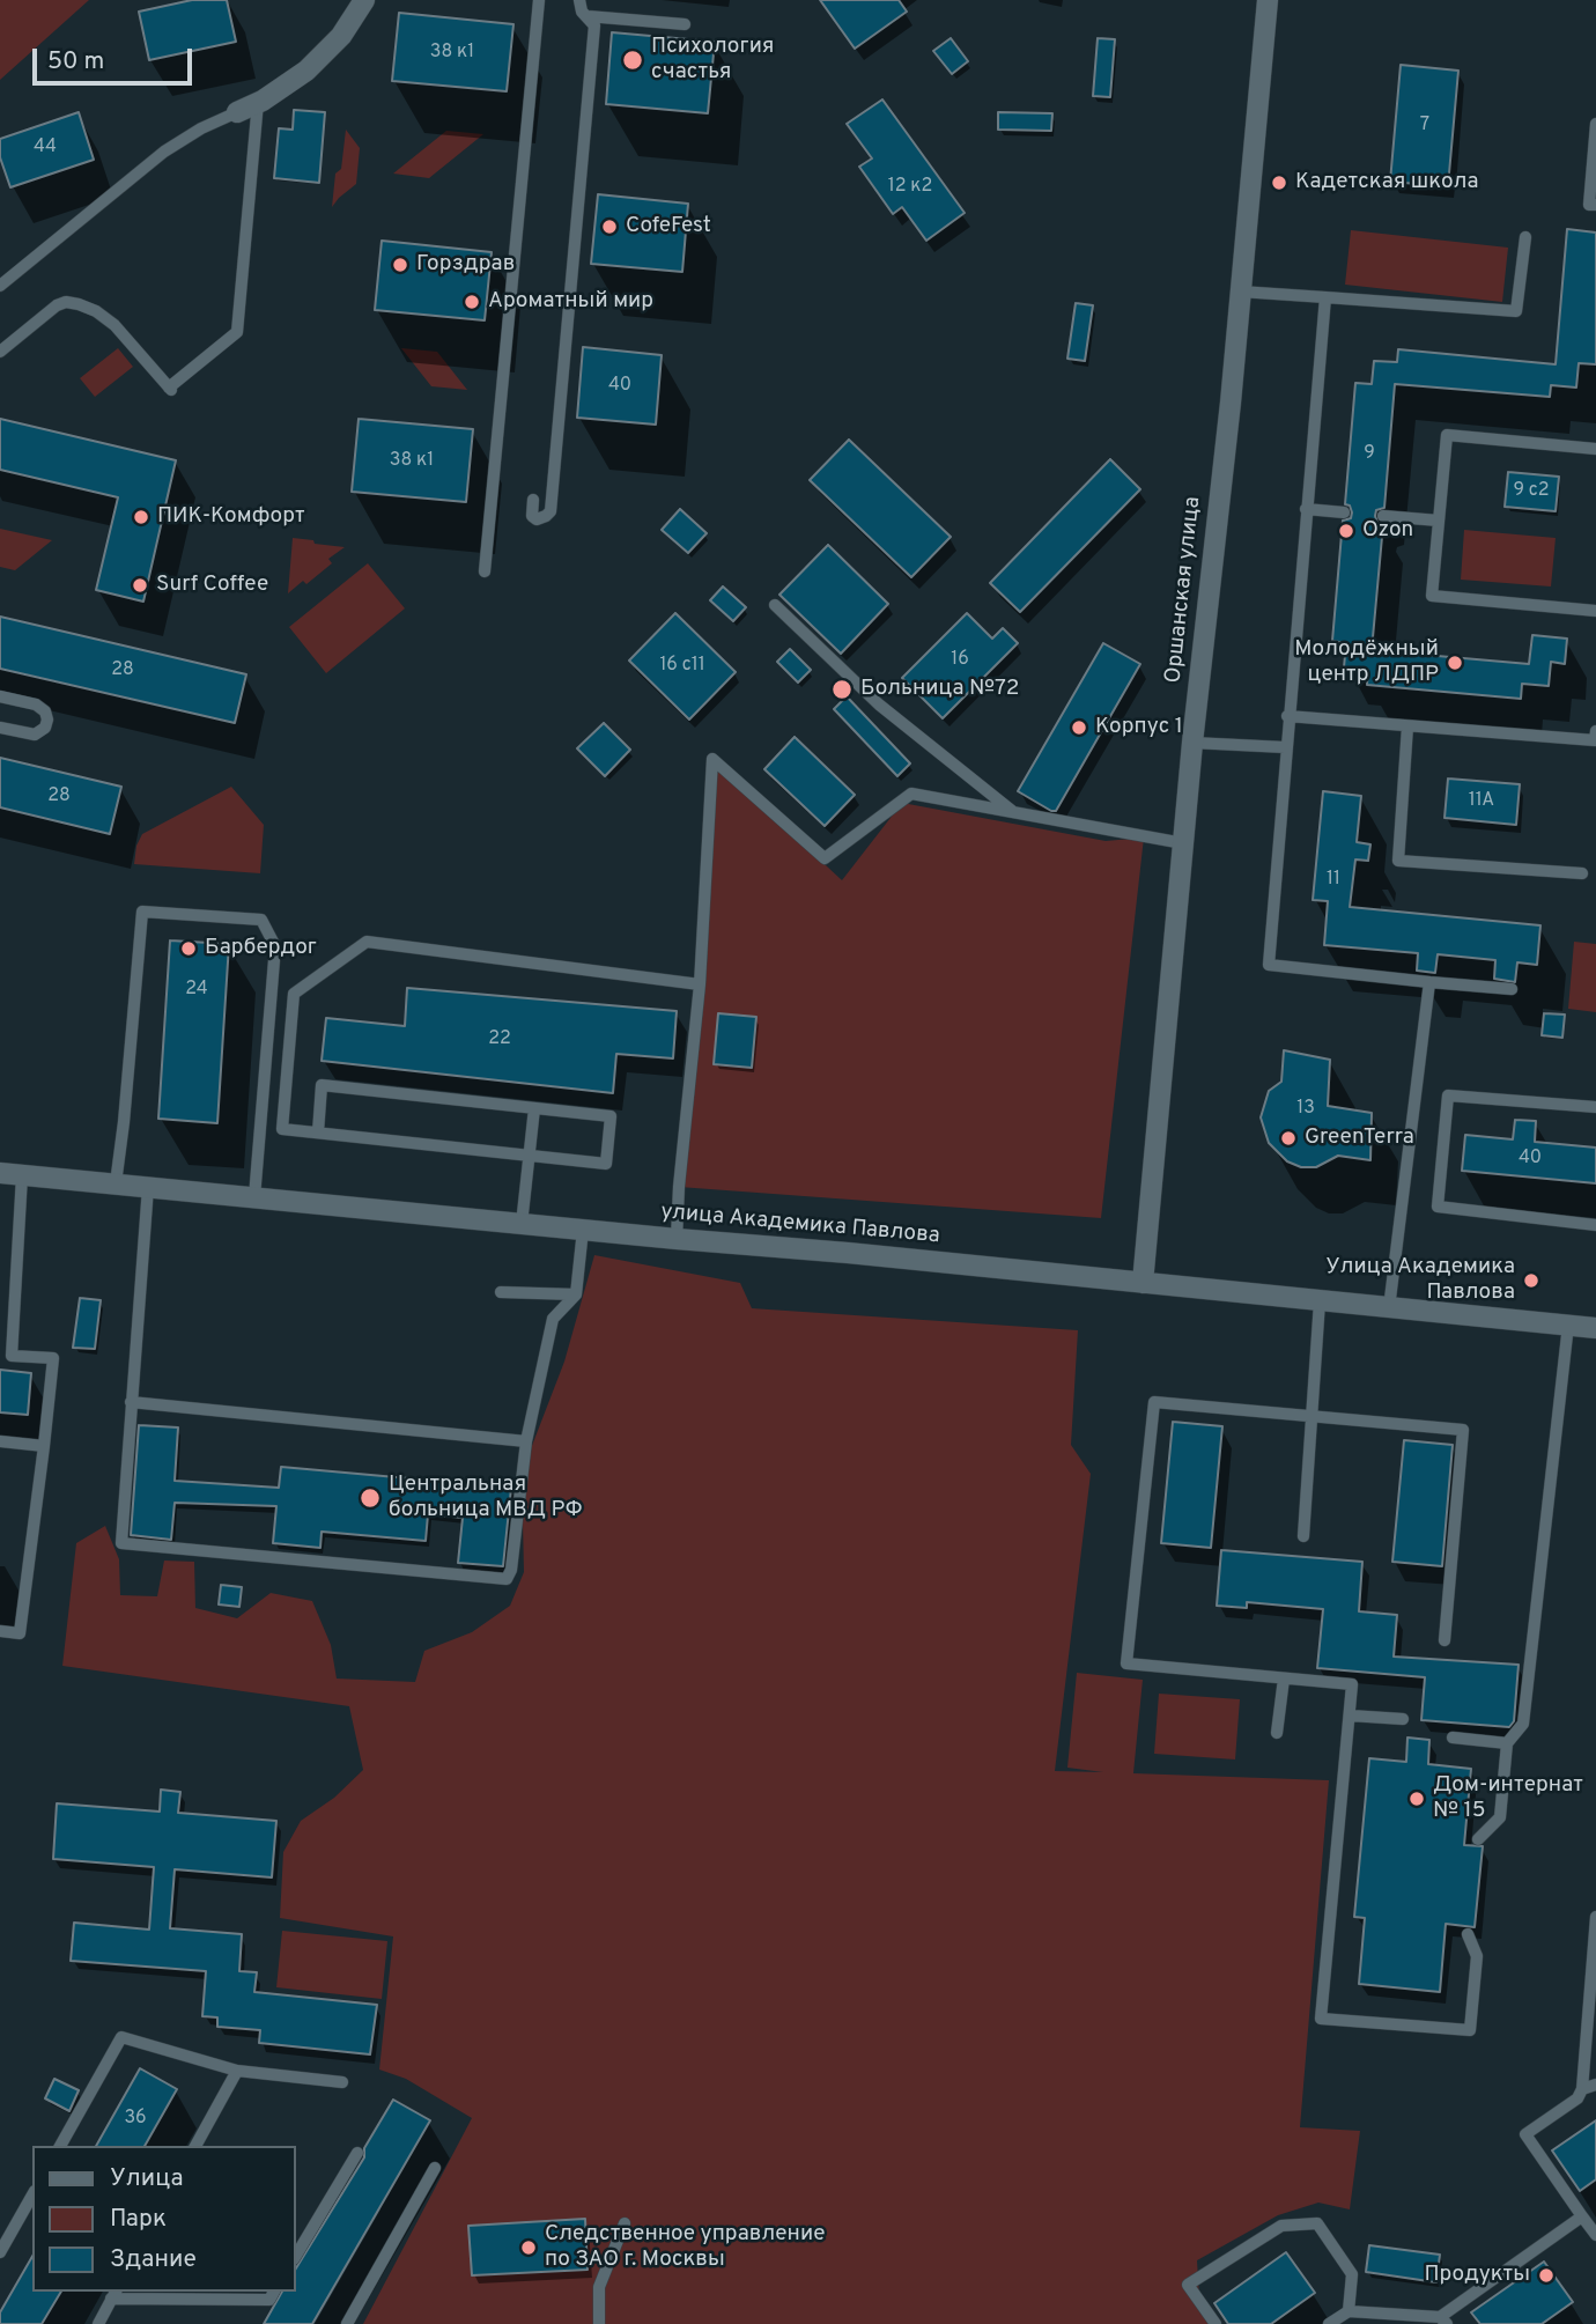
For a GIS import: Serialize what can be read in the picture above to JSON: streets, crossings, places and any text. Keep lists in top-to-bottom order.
{
  "streets": {
    "street": ["Оршанская улица", "улица Академика Павлова"]
  },
  "crossings": [
    ["Оршанская улица", "улица Академика Павлова"]
  ],
  "places": [
    "Психология счастья",
    "Кадетская школа",
    "CofeFest",
    "Горздрав",
    "Ароматный мир",
    "ПИК-Комфорт",
    "Ozon",
    "Surf Coffee",
    "Молодёжный центр ЛДПР",
    "Больница №72",
    "Корпус 1",
    "Барбердог",
    "GreenTerra",
    "Улица Академика Павлова",
    "Центральная больница МВД РФ",
    "Дом-интернат № 15",
    "Следственное управление по ЗАО г. Москвы",
    "Продукты"
  ],
  "house_numbers": [
    "38 к1",
    "7",
    "44",
    "12 к2",
    "40",
    "9",
    "38 к1",
    "9 с2",
    "16",
    "16 с11",
    "28",
    "28",
    "11А",
    "11",
    "24",
    "22",
    "13",
    "40",
    "36"
  ],
  "legend": ["Улица", "Парк", "Здание"],
  "scale_bar": "50 m"
}
